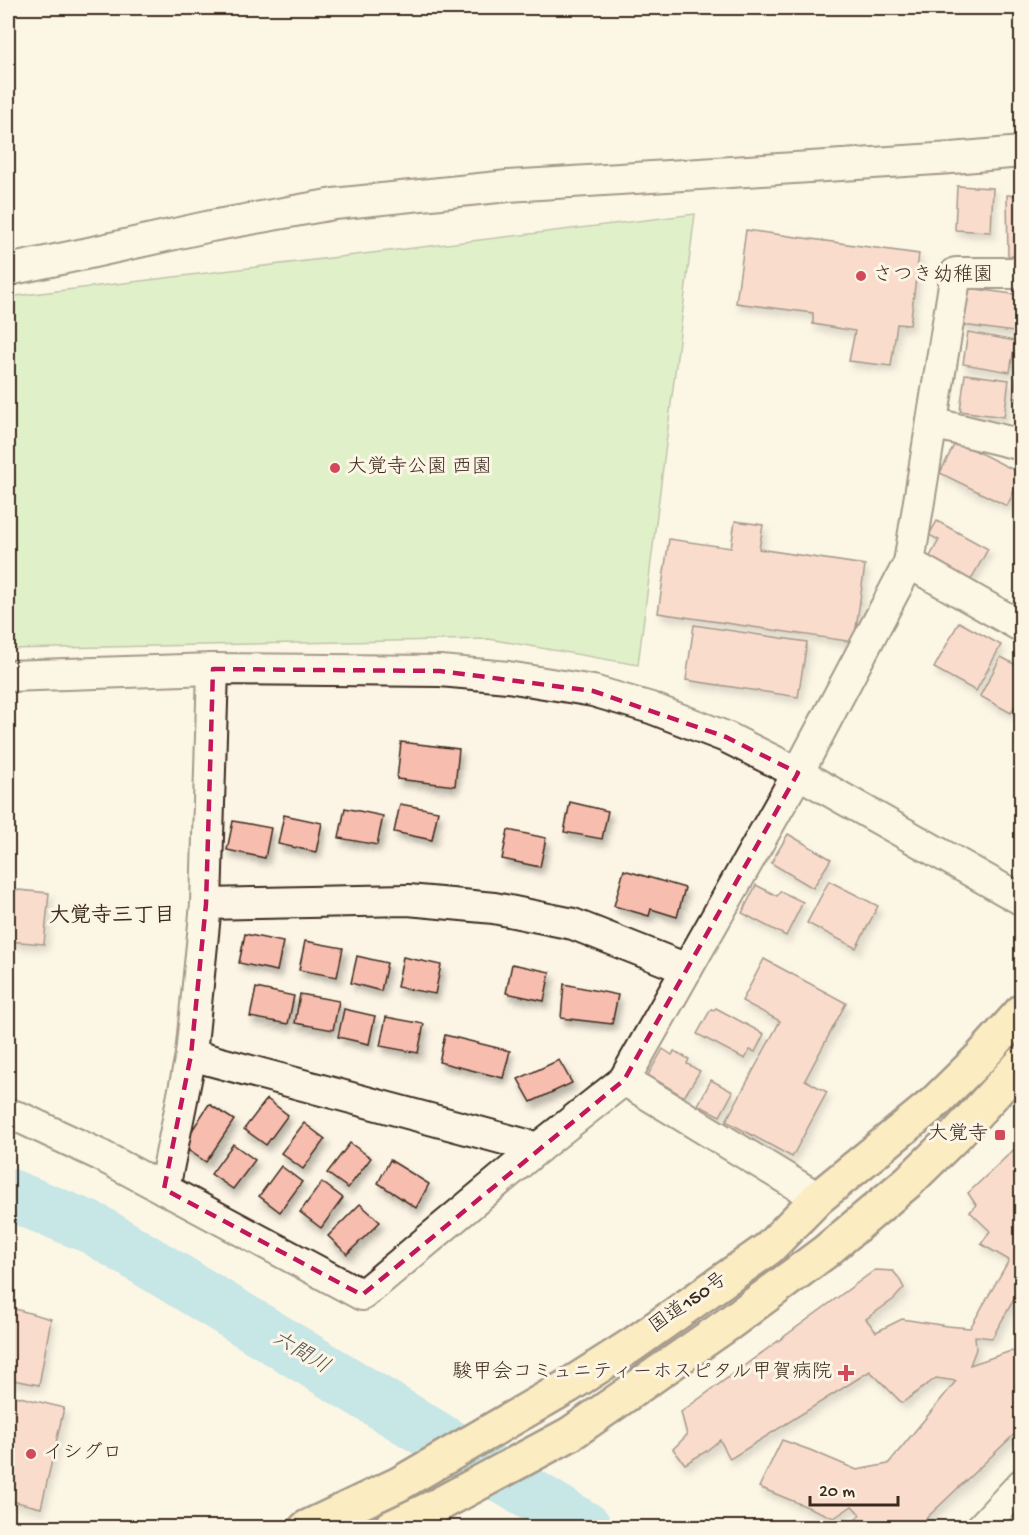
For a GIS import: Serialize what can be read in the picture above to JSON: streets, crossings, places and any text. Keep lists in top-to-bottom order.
{
  "streets": {
    "highway": ["国道150号"]
  },
  "districts": ["大覚寺三丁目"],
  "water": ["六間川"],
  "places": {
    "other": ["さつき幼稚園", "大覚寺公園 西園", "イシグロ"],
    "transit": ["大覚寺"],
    "health": ["駿甲会コミュニティーホスピタル甲賀病院"]
  },
  "scale_bar": "20 m"
}
